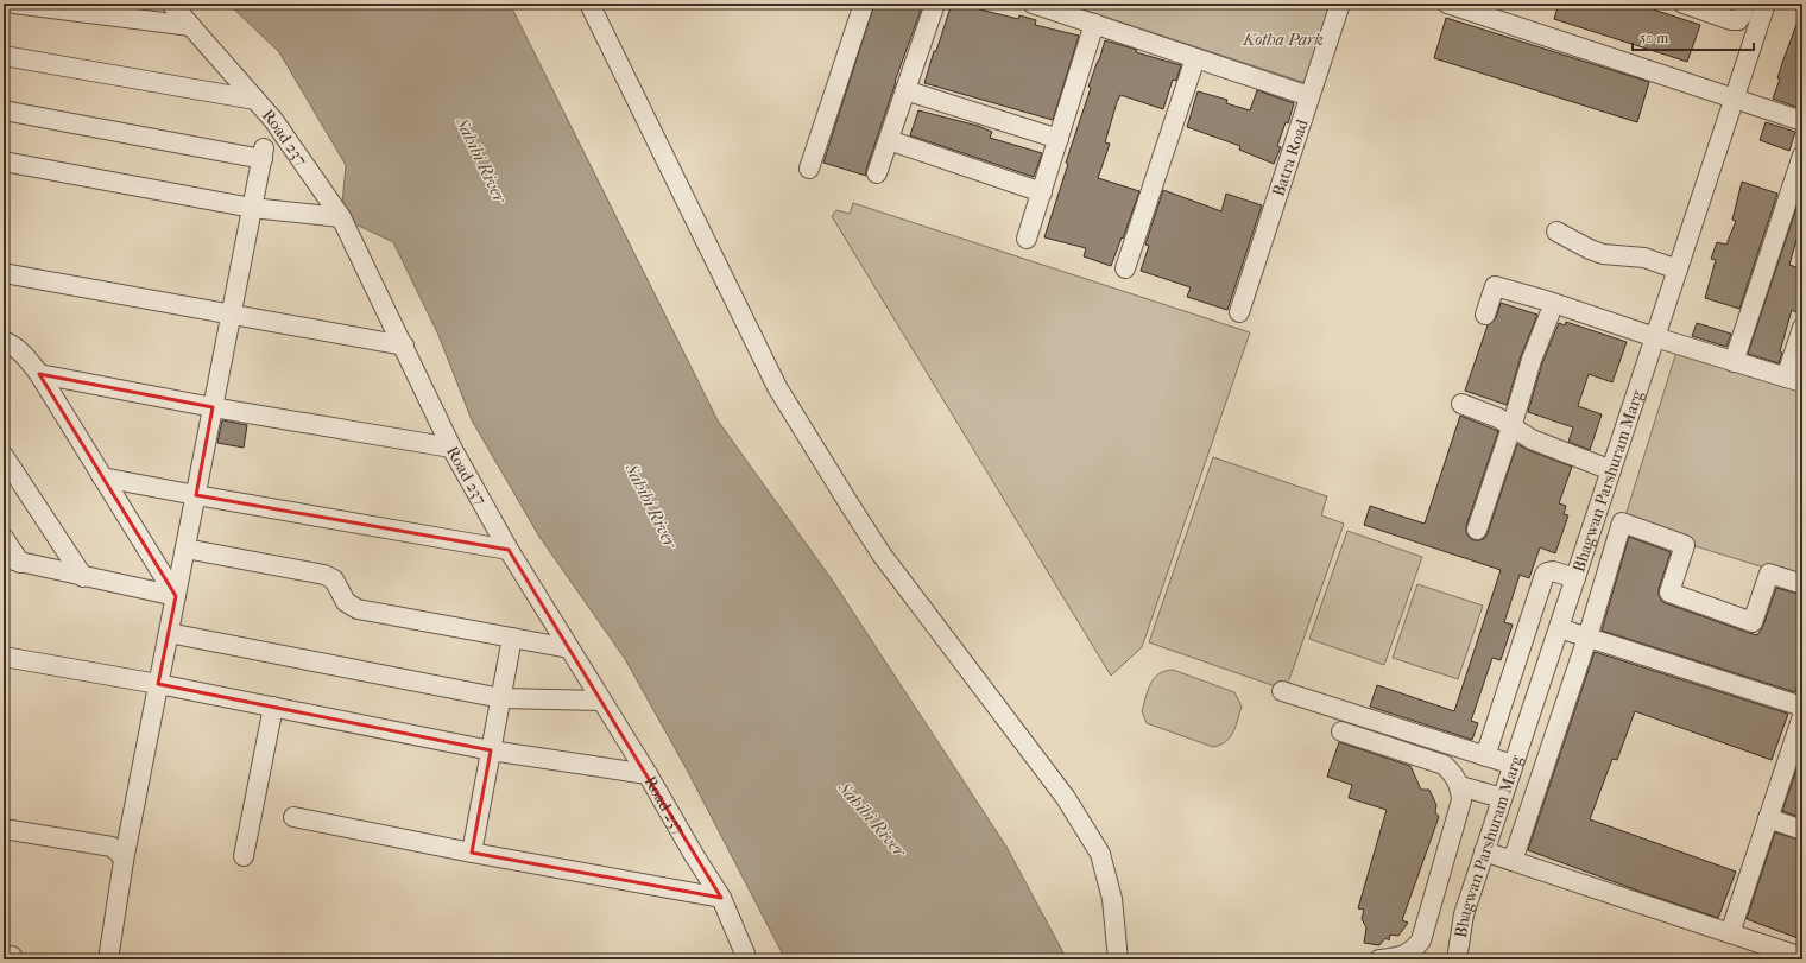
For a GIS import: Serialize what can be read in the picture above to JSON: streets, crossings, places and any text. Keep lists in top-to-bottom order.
{
  "streets": {
    "street": ["Road 237", "Batra Road", "Bhagwan Parshuram Marg"]
  },
  "water": ["Sahibi River"],
  "parks": ["Kotha Park"],
  "scale_bar": "50 m"
}
